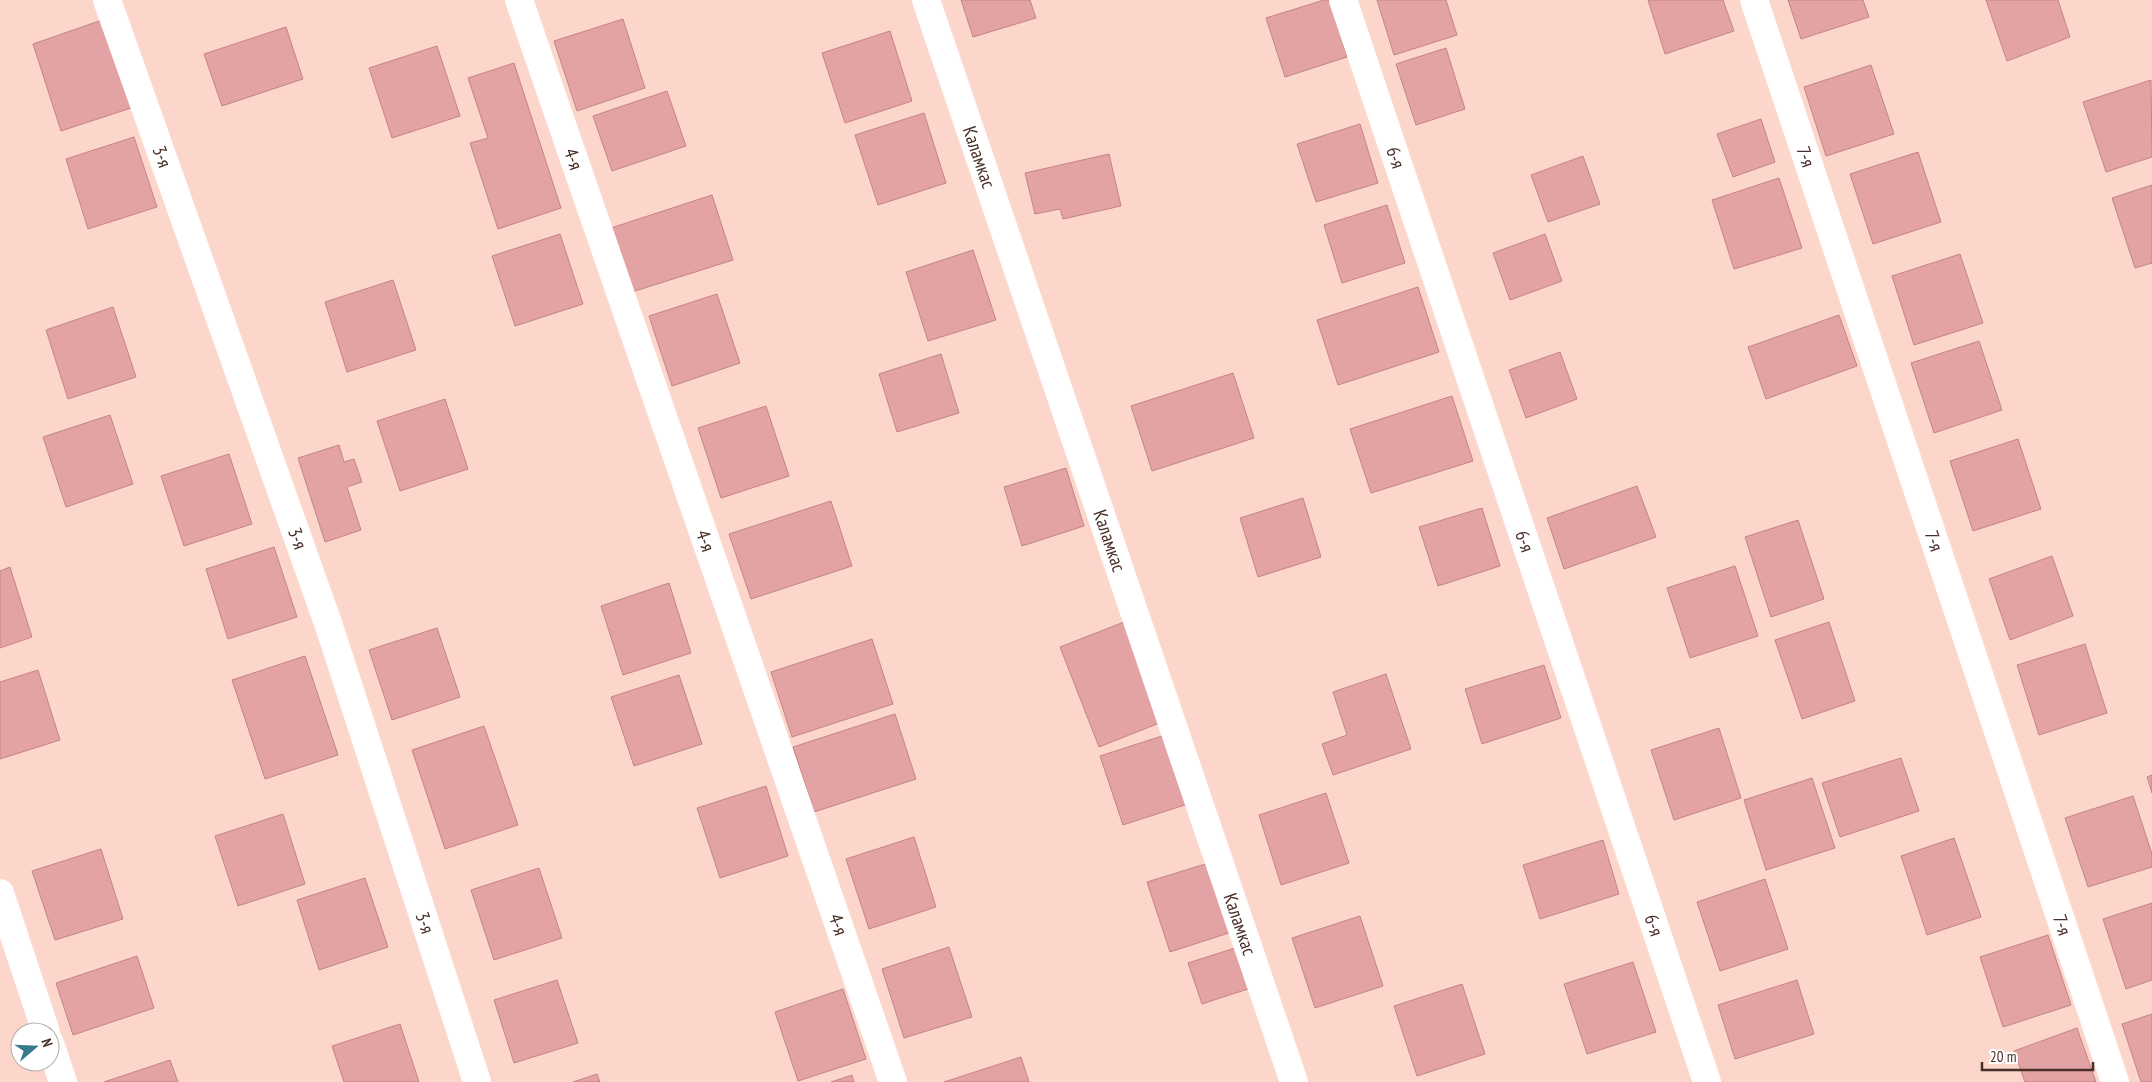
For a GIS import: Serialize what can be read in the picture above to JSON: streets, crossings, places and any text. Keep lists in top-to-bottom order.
{
  "streets": {
    "street": [
      "3-я",
      "6-я",
      "7-я",
      "4-я",
      "Каламкас"
    ]
  },
  "scale_bar": "20 m",
  "north": "right"
}
